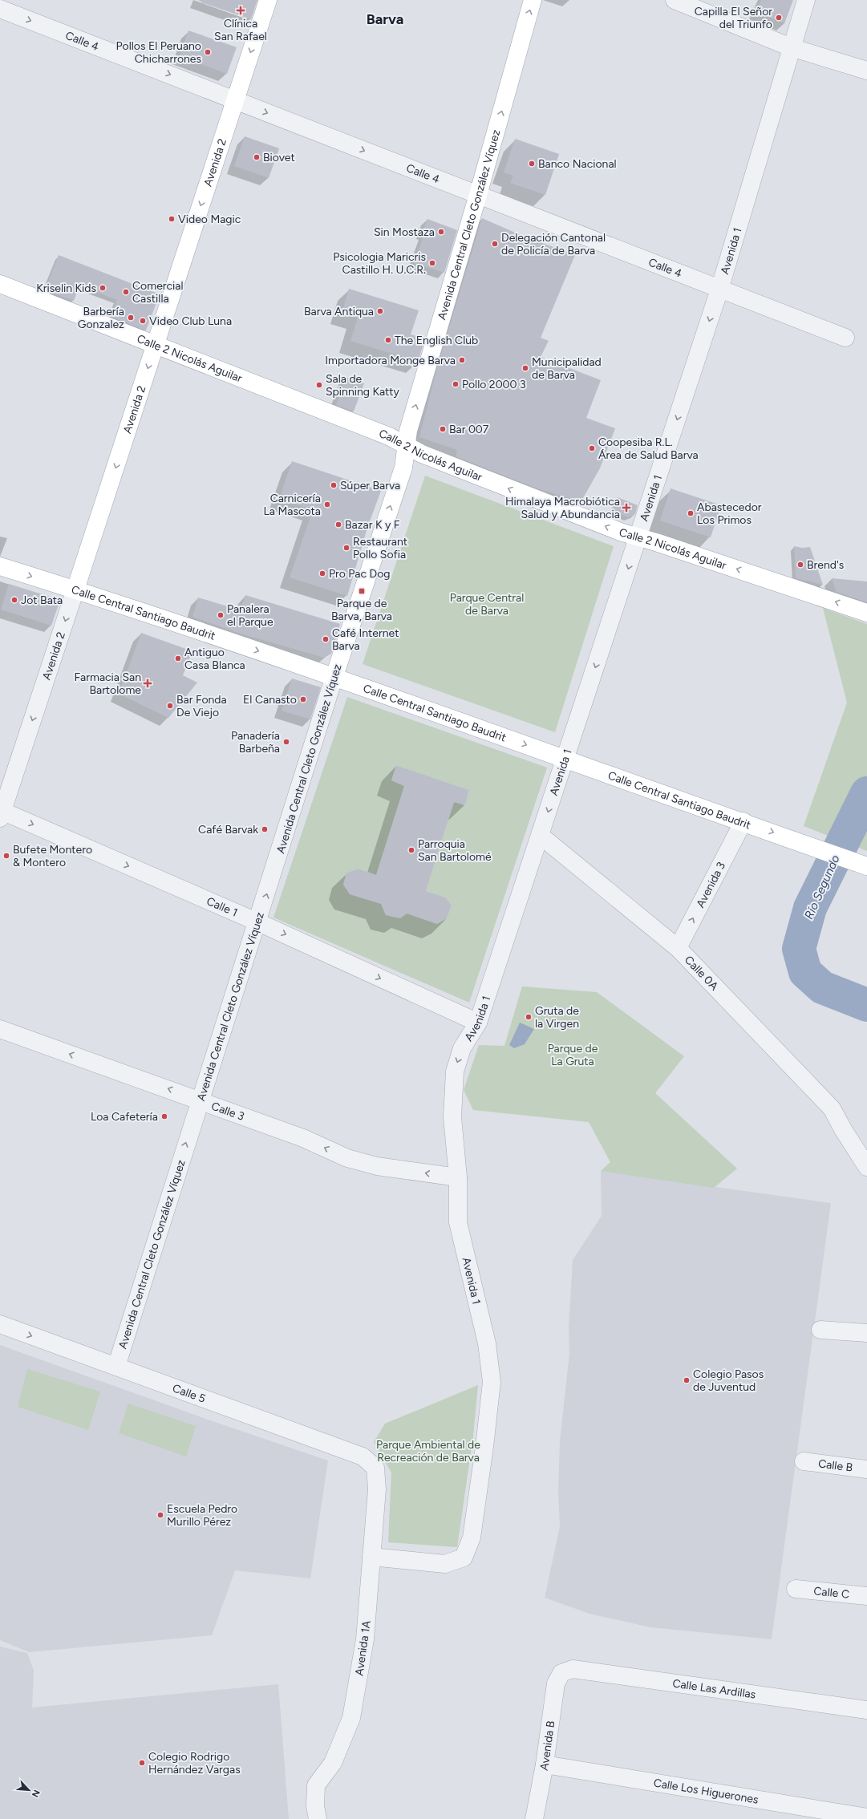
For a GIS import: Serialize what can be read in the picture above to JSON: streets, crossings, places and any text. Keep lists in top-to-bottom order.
{
  "streets": {
    "main road": [
      "Avenida 2",
      "Avenida Central Cleto González Víquez",
      "Calle 2 Nicolás Aguilar",
      "Calle Central Santiago Baudrit"
    ],
    "street": [
      "Calle 4",
      "Avenida 1",
      "Avenida 3",
      "Calle 1",
      "Calle 0A",
      "Calle 3",
      "Calle 5",
      "Calle B",
      "Calle C",
      "Avenida 1A",
      "Calle Las Ardillas",
      "Avenida B",
      "Calle Los Higuerones"
    ]
  },
  "crossings": [
    ["Calle 4", "Avenida 2"],
    ["Calle 4", "Avenida Central Cleto González Víquez"],
    ["Calle 4", "Avenida 1"],
    ["Avenida 2", "Calle 2 Nicolás Aguilar"],
    ["Avenida 2", "Calle Central Santiago Baudrit"],
    ["Avenida 2", "Calle 1"],
    ["Avenida Central Cleto González Víquez", "Calle 2 Nicolás Aguilar"],
    ["Avenida Central Cleto González Víquez", "Calle Central Santiago Baudrit"],
    ["Avenida Central Cleto González Víquez", "Calle 1"],
    ["Avenida Central Cleto González Víquez", "Calle 3"],
    ["Avenida Central Cleto González Víquez", "Calle 5"],
    ["Avenida 1", "Calle 2 Nicolás Aguilar"],
    ["Avenida 1", "Calle Central Santiago Baudrit"],
    ["Avenida 1", "Calle 1"],
    ["Avenida 1", "Calle 0A"],
    ["Avenida 1", "Calle 3"],
    ["Avenida 1", "Avenida 1A"],
    ["Calle Central Santiago Baudrit", "Avenida 3"],
    ["Avenida 3", "Calle 0A"],
    ["Calle 5", "Avenida 1A"],
    ["Calle Las Ardillas", "Avenida B"],
    ["Avenida B", "Calle Los Higuerones"]
  ],
  "one_way": [
    "Calle 4",
    "Avenida 2",
    "Avenida Central Cleto González Víquez",
    "Avenida 1",
    "Calle 2 Nicolás Aguilar",
    "Calle Central Santiago Baudrit",
    "Avenida 3",
    "Calle 1",
    "Calle 3"
  ],
  "districts": ["Barva"],
  "water": ["Río Segundo"],
  "parks": ["Parque Central de Barva", "Parque de La Gruta", "Parque Ambiental de Recreación de Barva"],
  "places": {
    "health": ["Clínica San Rafael", "Himalaya Macrobiótica Salud y Abundancia", "Farmacia San Bartolome"],
    "other": [
      "Capilla El Señor del Triunfo",
      "Pollos El Peruano Chicharrones",
      "Biovet",
      "Banco Nacional",
      "Video Magic",
      "Sin Mostaza",
      "Delegación Cantonal de Policía de Barva",
      "Psicologia Maricris Castillo H. U.C.R.",
      "Kriselin Kids",
      "Comercial Castilla",
      "Barva Antiqua",
      "Barbería Gonzalez",
      "Video Club Luna",
      "The English Club",
      "Importadora Monge Barva",
      "Municipalidad de Barva",
      "Pollo 2000 3",
      "Sala de Spinning Katty",
      "Bar 007",
      "Coopesiba R.L. Área de Salud Barva",
      "Súper Barva",
      "Carnicería La Mascota",
      "Abastecedor Los Primos",
      "Bazar K y F",
      "Restaurant Pollo Sofia",
      "Brend's",
      "Pro Pac Dog",
      "Jot Bata",
      "Panalera el Parque",
      "Café Internet Barva",
      "Antiguo Casa Blanca",
      "El Canasto",
      "Bar Fonda De Viejo",
      "Panadería Barbeña",
      "Café Barvak",
      "Parroquia San Bartolomé",
      "Bufete Montero & Montero",
      "Gruta de la Virgen",
      "Loa Cafetería",
      "Colegio Pasos de Juventud",
      "Escuela Pedro Murillo Pérez",
      "Colegio Rodrigo Hernández Vargas"
    ],
    "transit": ["Parque de Barva, Barva"]
  },
  "north": "bottom right"
}
